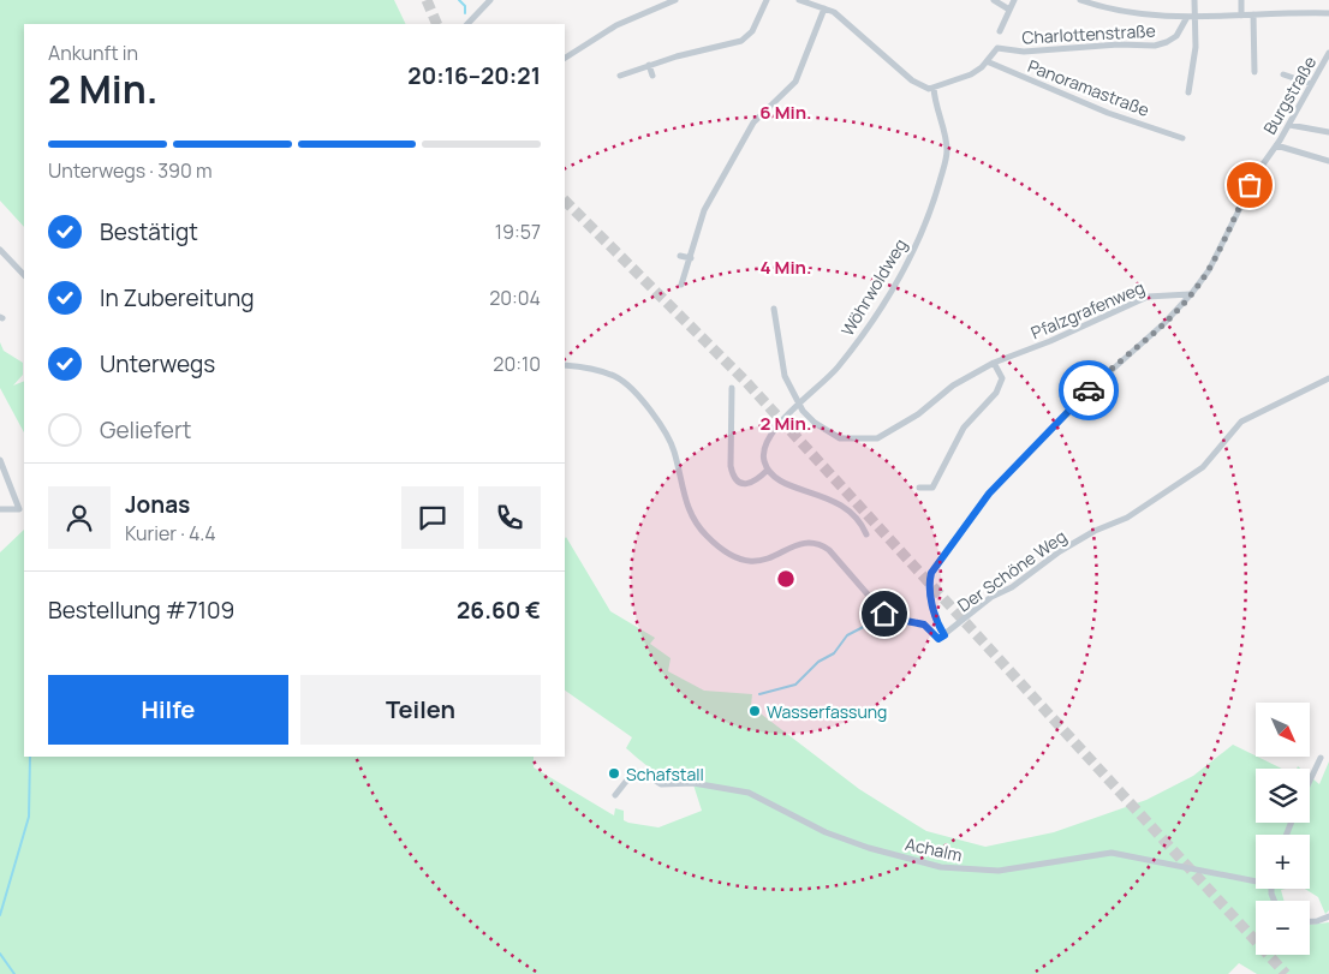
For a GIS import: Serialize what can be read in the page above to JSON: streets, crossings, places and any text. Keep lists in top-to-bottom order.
{
  "streets": {
    "street": [
      "Charlottenstraße",
      "Panoramastraße",
      "Burgstraße",
      "Wöhrwoldweg",
      "Pfalzgrafenweg",
      "Der Schöne Weg",
      "Achalm"
    ]
  },
  "crossings": [
    ["Charlottenstraße", "Panoramastraße"],
    ["Burgstraße", "Pfalzgrafenweg"],
    ["Burgstraße", "Der Schöne Weg"],
    ["Wöhrwoldweg", "Pfalzgrafenweg"]
  ],
  "places": ["Wasserfassung", "Schafstall"],
  "north": "bottom right",
  "page": {
    "heading": ["2 Min.", "Ankunft in", "20:16–20:21"],
    "panel": [
      "Jonas",
      "Kurier · 4.4",
      "Bestellung #7109",
      "26.60 €"
    ],
    "bar": "Unterwegs · 390 m",
    "list": [
      ["Bestätigt", "19:57"],
      ["In Zubereitung", "20:04"],
      ["Unterwegs", "20:10"],
      "Geliefert"
    ],
    "buttons": ["Hilfe", "Teilen"],
    "map_buttons": ["+", "−"]
  },
  "rings": ["6 Min.", "4 Min.", "2 Min."]
}
